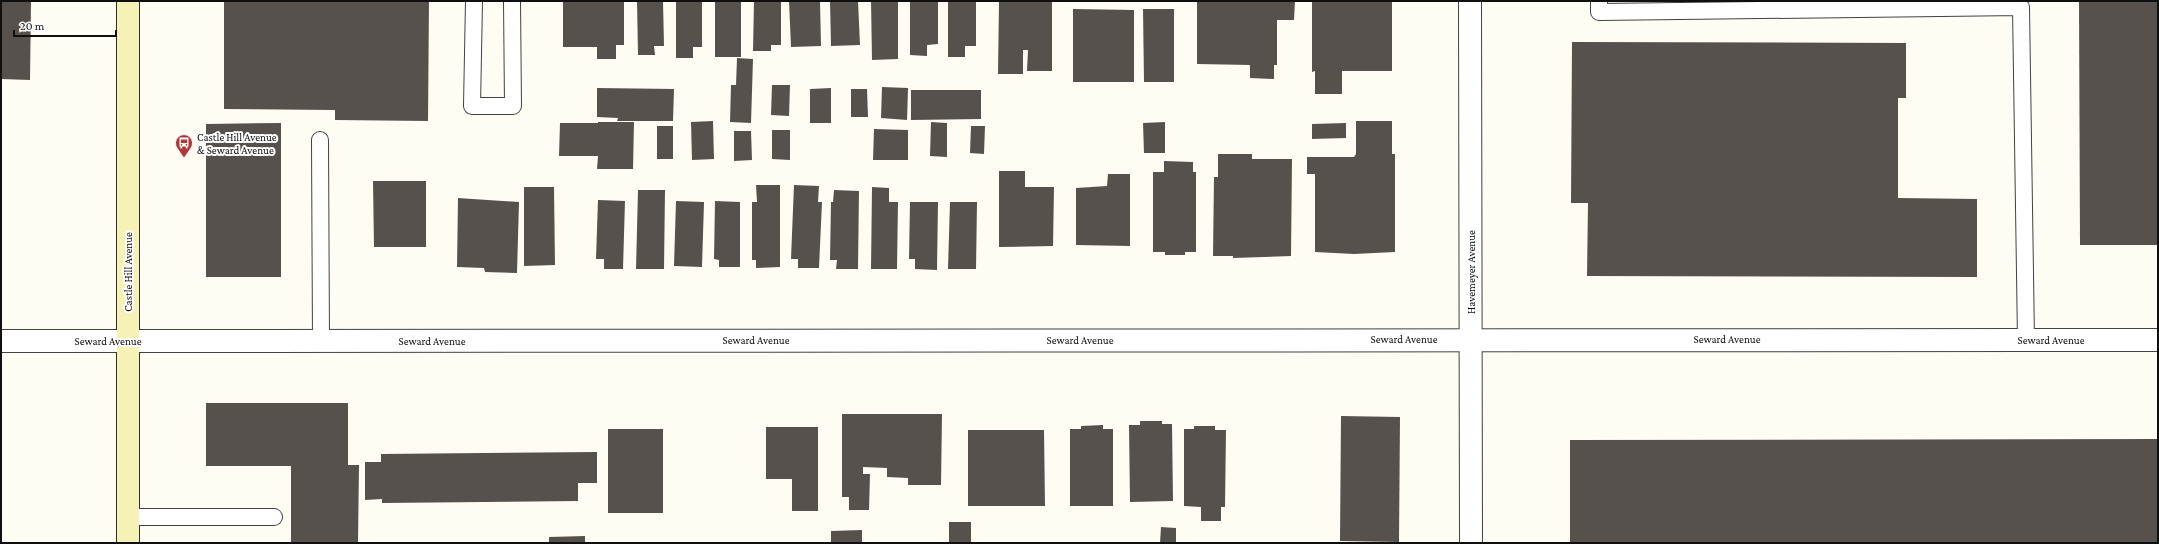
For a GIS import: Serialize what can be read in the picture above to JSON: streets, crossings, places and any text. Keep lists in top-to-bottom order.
{
  "streets": {
    "main road": ["Castle Hill Avenue"],
    "street": ["Havemeyer Avenue", "Seward Avenue"]
  },
  "crossings": [
    ["Castle Hill Avenue", "Seward Avenue"],
    ["Havemeyer Avenue", "Seward Avenue"]
  ],
  "places": {
    "bus stop": ["Castle Hill Avenue & Seward Avenue"]
  },
  "scale_bar": "20 m"
}
